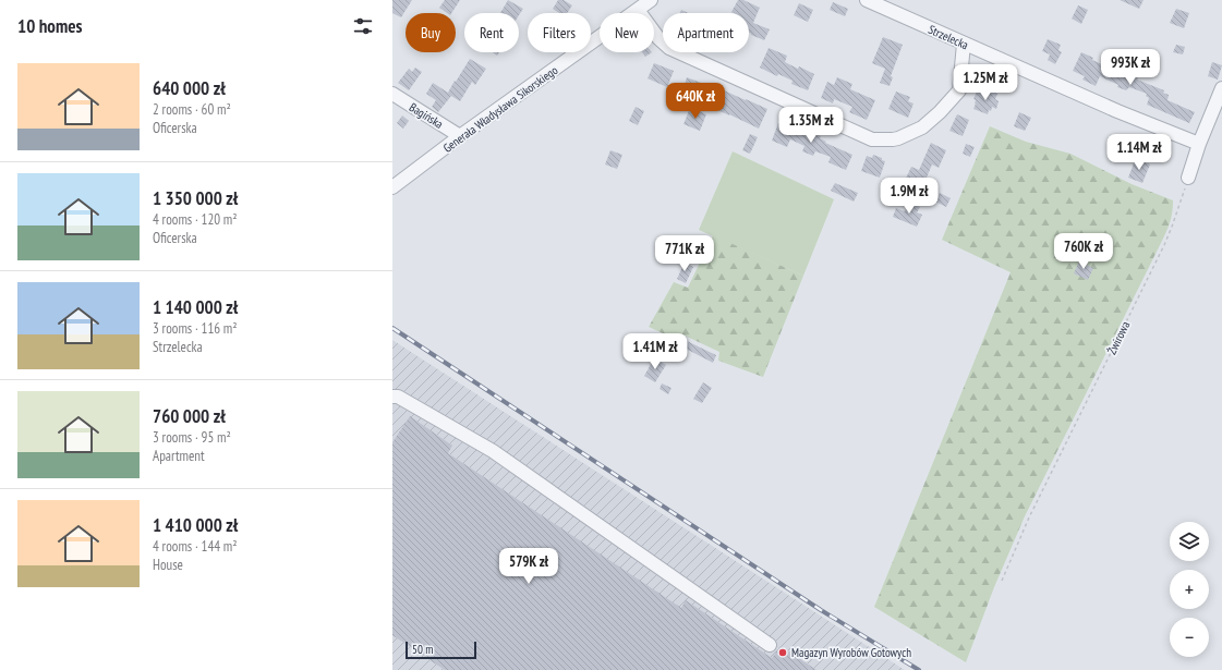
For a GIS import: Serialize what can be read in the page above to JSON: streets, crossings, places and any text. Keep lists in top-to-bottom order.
{
  "streets": {
    "street": ["Strzelecka", "Generała Władysława Sikorskiego", "Bagińska"],
    "path": ["Żwirowa"]
  },
  "crossings": [
    ["Generała Władysława Sikorskiego", "Bagińska"]
  ],
  "places": ["Magazyn Wyrobów Gotowych"],
  "scale_bar": "50 m",
  "page": {
    "heading": "10 homes",
    "chip": [
      "Buy",
      "Rent",
      "Filters",
      "New",
      "Apartment"
    ],
    "price": [
      "993K zł",
      "1.25M zł",
      "640K zł",
      "1.35M zł",
      "1.14M zł",
      "1.9M zł",
      "760K zł",
      "771K zł",
      "1.41M zł",
      "579K zł"
    ],
    "list": [
      {
        "name": "640 000 zł",
        "note": "2 rooms · 60 m² · Oficerska"
      },
      {
        "name": "1 350 000 zł",
        "note": "4 rooms · 120 m² · Oficerska"
      },
      {
        "name": "1 140 000 zł",
        "note": "3 rooms · 116 m² · Strzelecka"
      },
      {
        "name": "760 000 zł",
        "note": "3 rooms · 95 m² · Apartment"
      },
      {
        "name": "1 410 000 zł",
        "note": "4 rooms · 144 m² · House"
      }
    ],
    "map_buttons": ["+", "−"],
    "scale": "50 m"
  }
}
